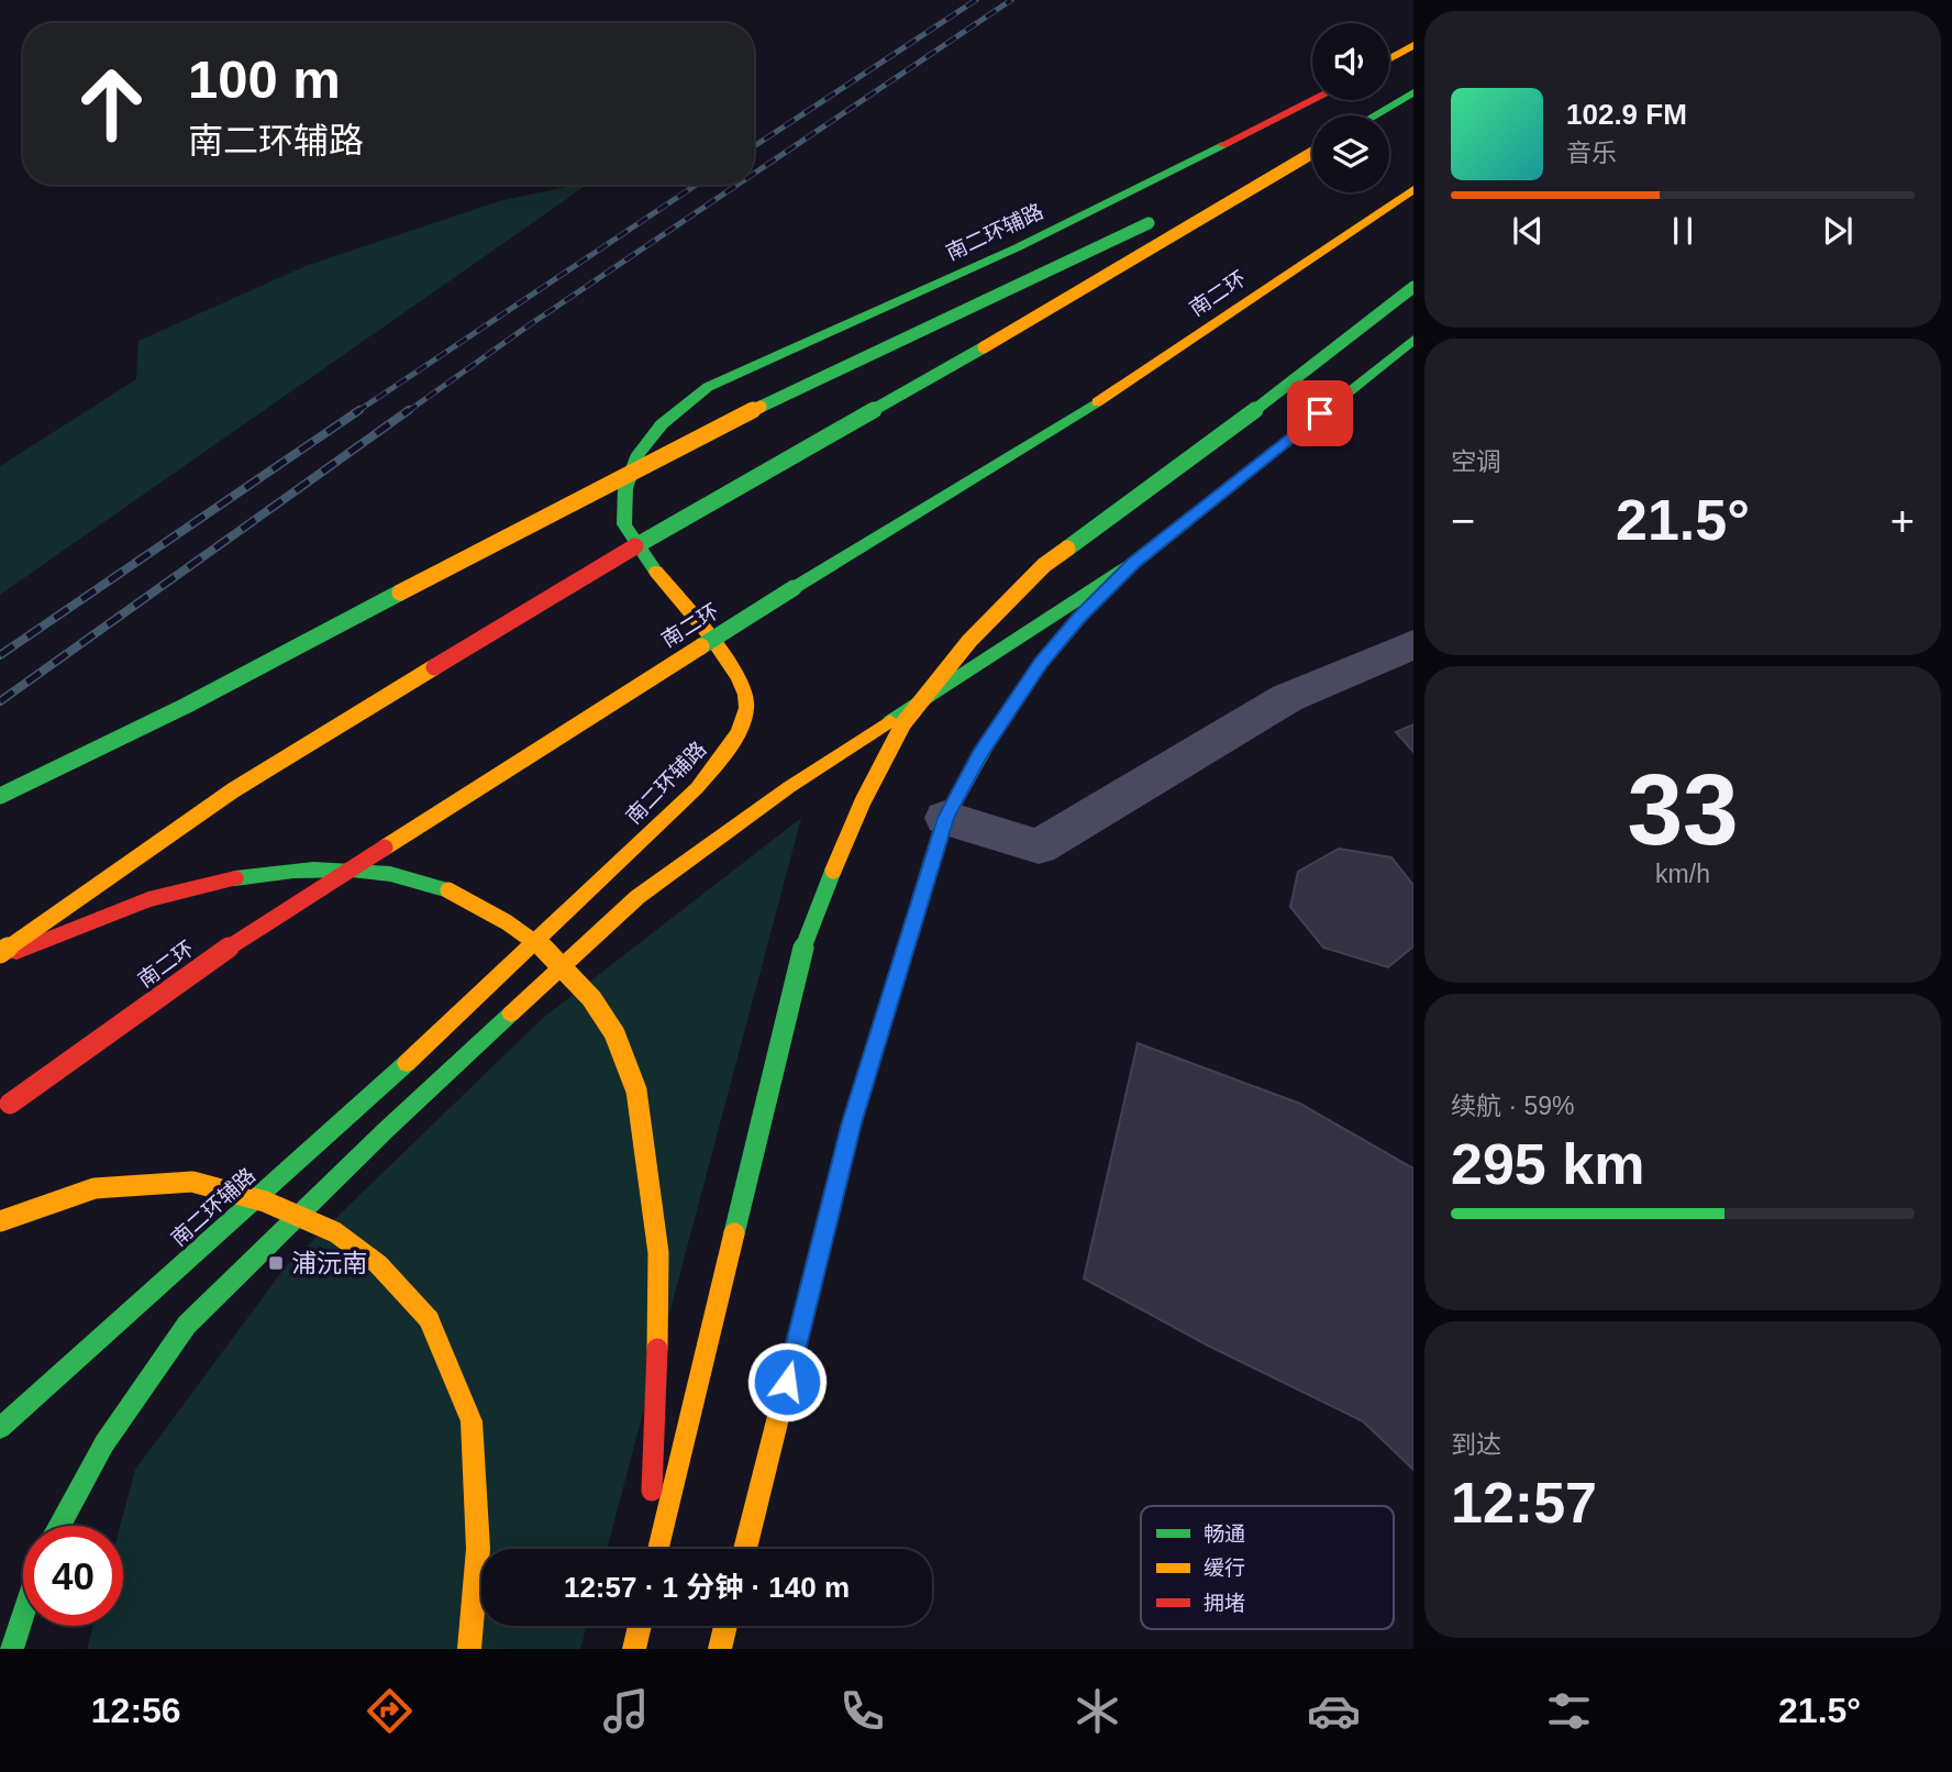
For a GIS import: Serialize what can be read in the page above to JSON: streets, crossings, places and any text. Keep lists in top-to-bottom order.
{
  "streets": {
    "main road": ["南二环辅路", "南二环"]
  },
  "places": {
    "transit": ["浦沅南"]
  },
  "legend": ["畅通", "缓行", "拥堵"],
  "page": {
    "turn": ["100 m", "南二环辅路"],
    "song": ["102.9 FM", "音乐"],
    "tile": [
      "空调",
      ["33", "km/h"],
      ["续航 · 59%", "295 km"],
      ["到达", "12:57"]
    ],
    "heat": ["−", "21.5°", "+"],
    "limit": "40",
    "trip": "12:57 · 1 分钟 · 140 m",
    "tabs": ["12:56", "21.5°"]
  }
}
